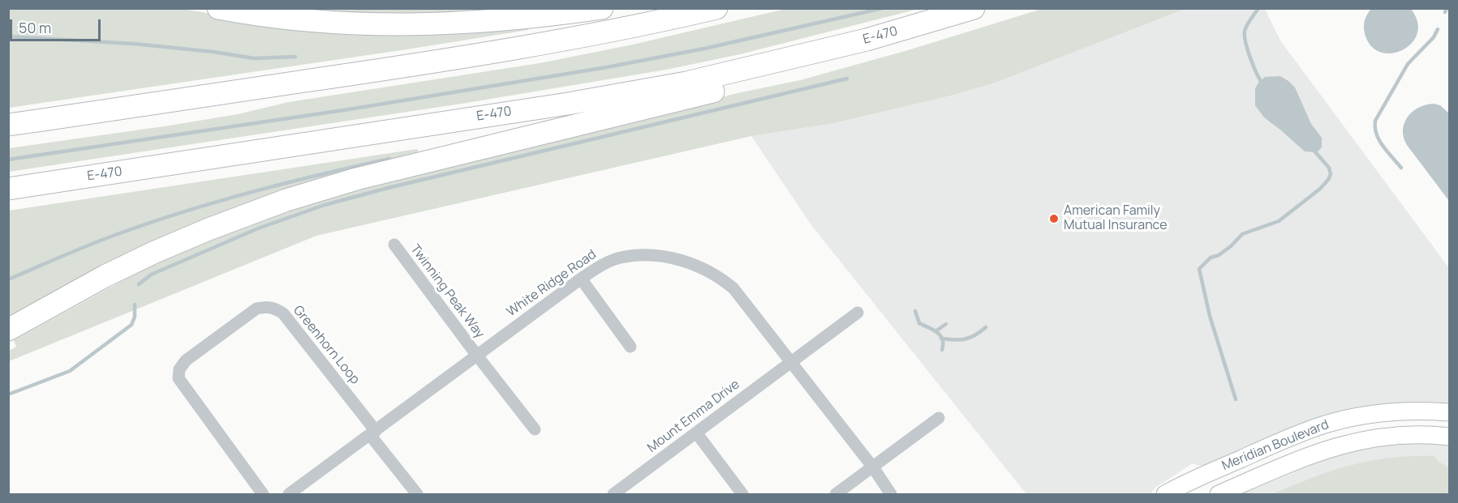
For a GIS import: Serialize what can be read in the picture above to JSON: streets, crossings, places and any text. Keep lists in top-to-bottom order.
{
  "streets": {
    "highway": ["E-470"],
    "main road": ["Meridian Boulevard"],
    "street": [
      "White Ridge Road",
      "Twinning Peak Way",
      "Greenhorn Loop",
      "Mount Emma Drive"
    ]
  },
  "crossings": [
    ["White Ridge Road", "Twinning Peak Way"],
    ["White Ridge Road", "Greenhorn Loop"],
    ["White Ridge Road", "Mount Emma Drive"]
  ],
  "places": ["American Family Mutual Insurance"],
  "scale_bar": "50 m"
}
